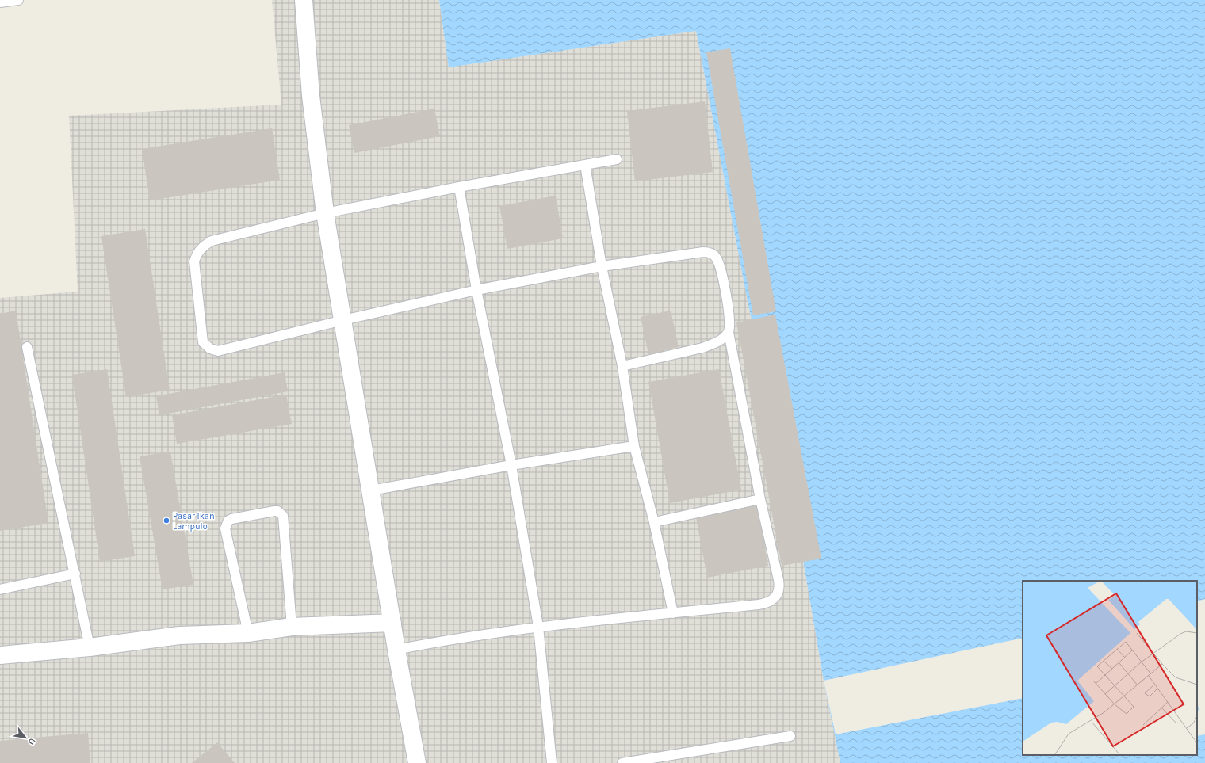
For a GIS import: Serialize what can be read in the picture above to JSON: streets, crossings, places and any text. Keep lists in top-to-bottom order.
{
  "places": ["Pasar Ikan Lampulo"],
  "north": "bottom right"
}
